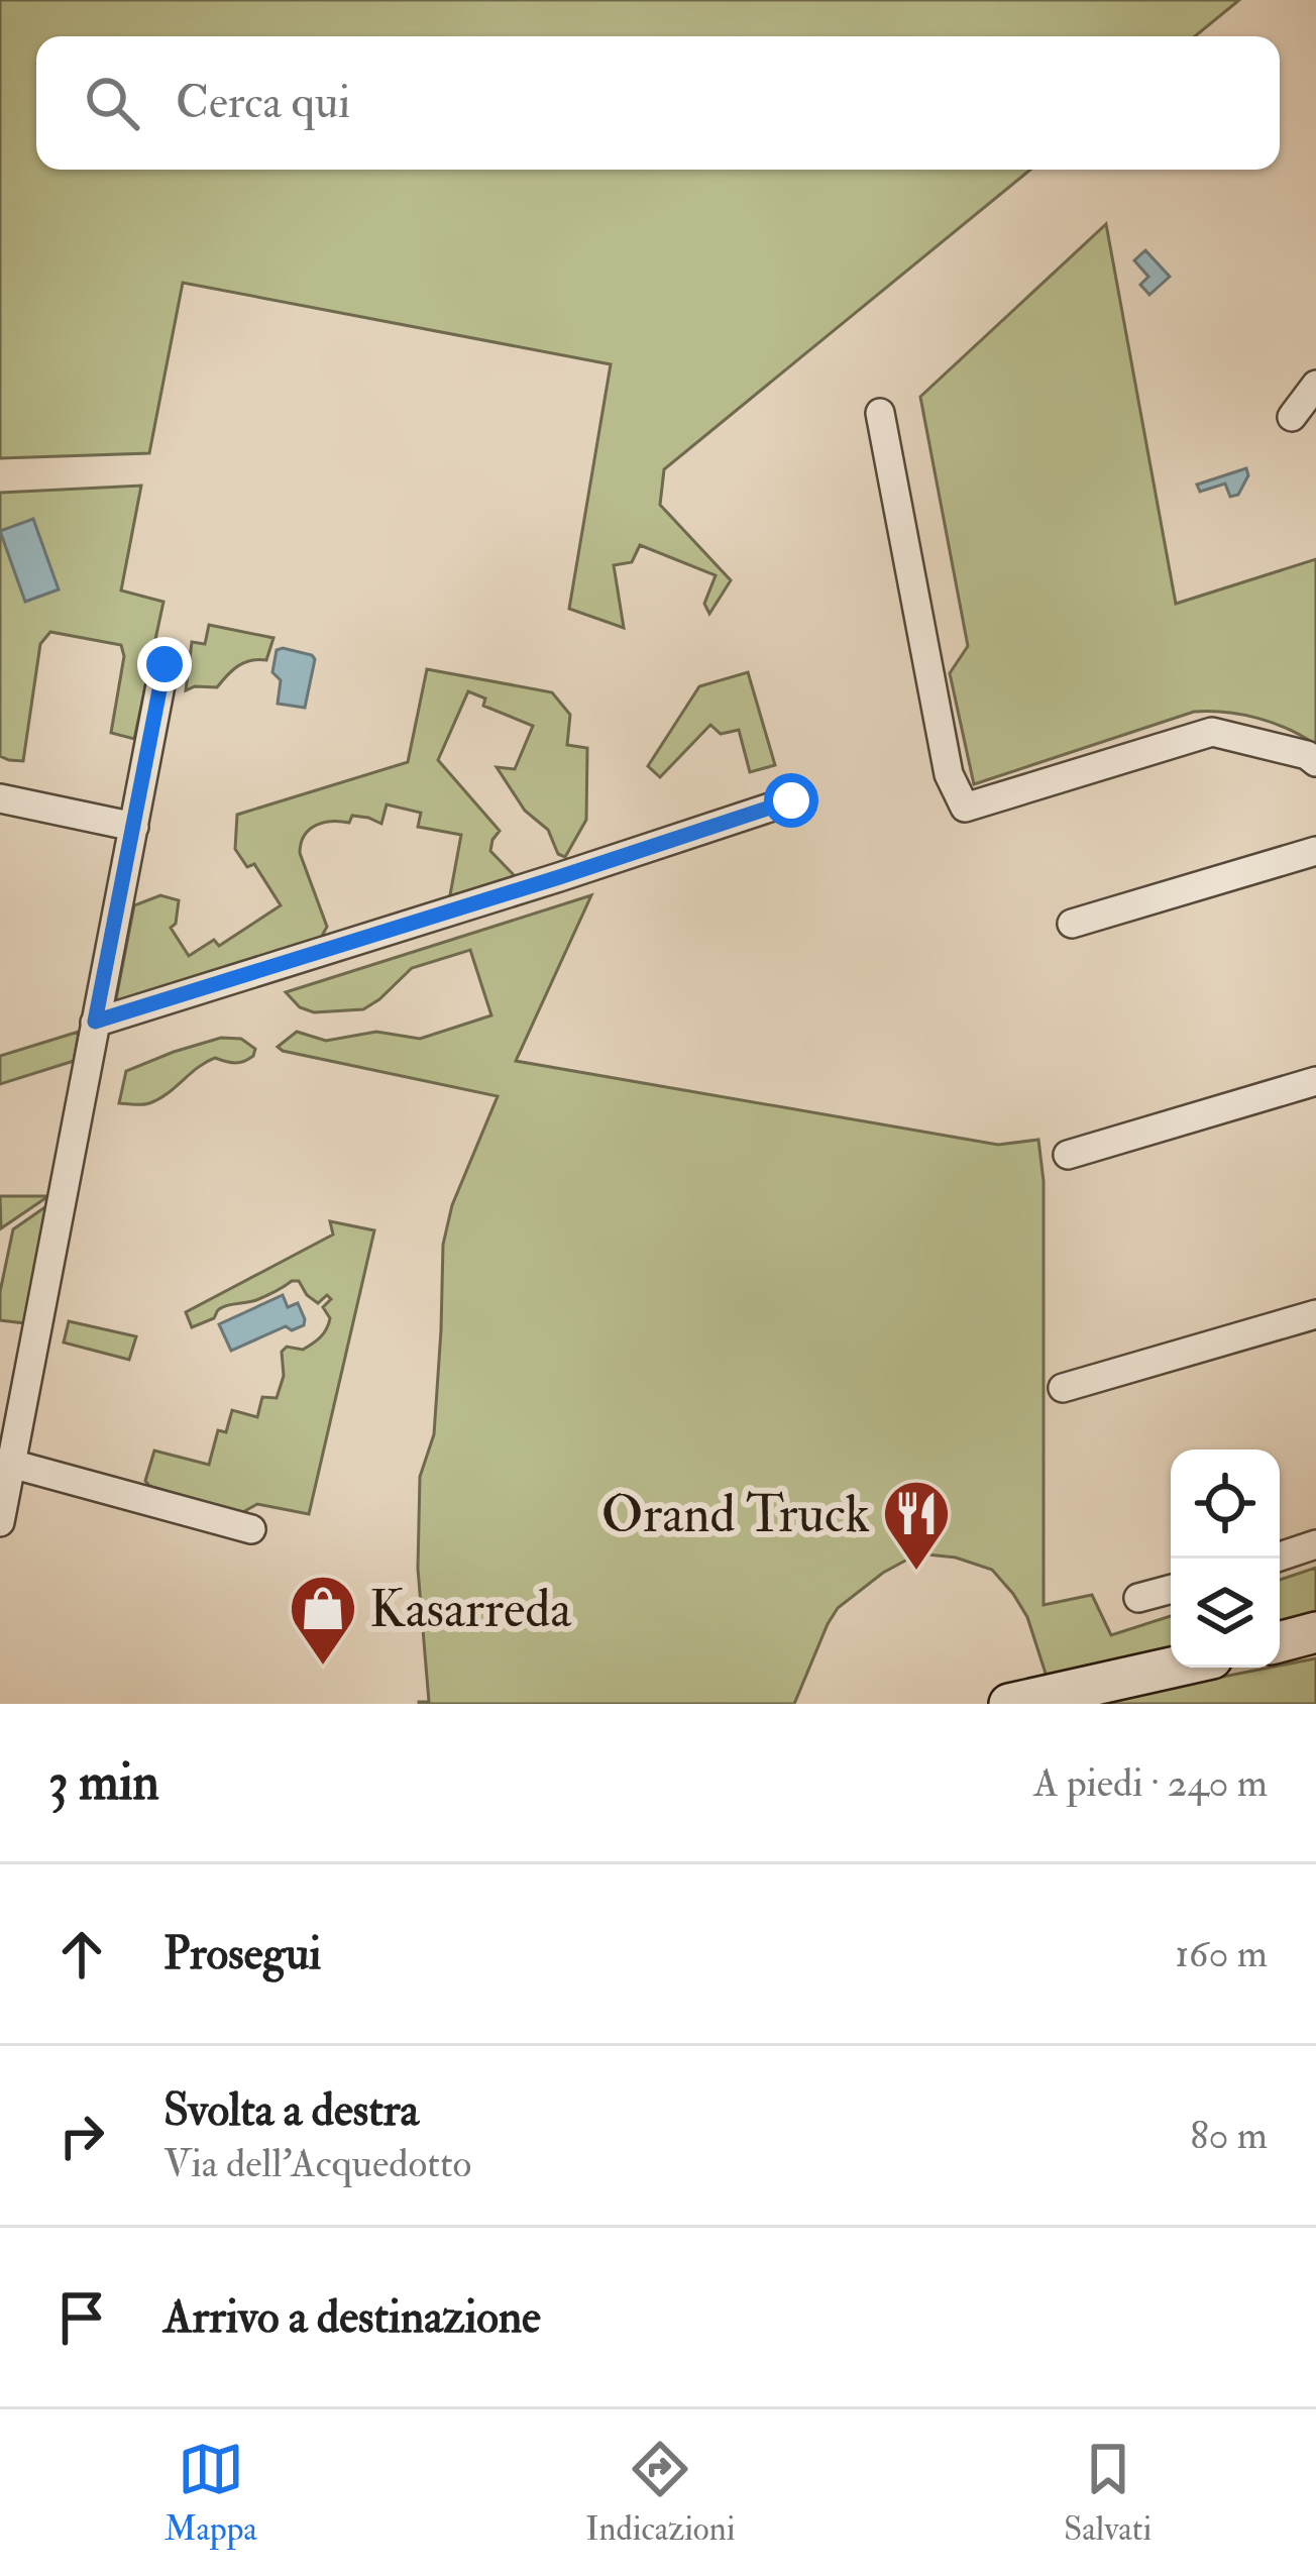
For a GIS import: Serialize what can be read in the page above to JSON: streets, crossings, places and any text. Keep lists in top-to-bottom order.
{
  "places": {
    "restaurant": ["Orand Truck"],
    "shop": ["Kasarreda"]
  },
  "page": {
    "search": "Cerca qui",
    "heading": ["3 min", "A piedi · 240 m"],
    "list": [
      ["Prosegui", "160 m"],
      ["Svolta a destra", "Via dell'Acquedotto", "80 m"],
      "Arrivo a destinazione"
    ],
    "nav": ["Mappa", "Indicazioni", "Salvati"]
  }
}
